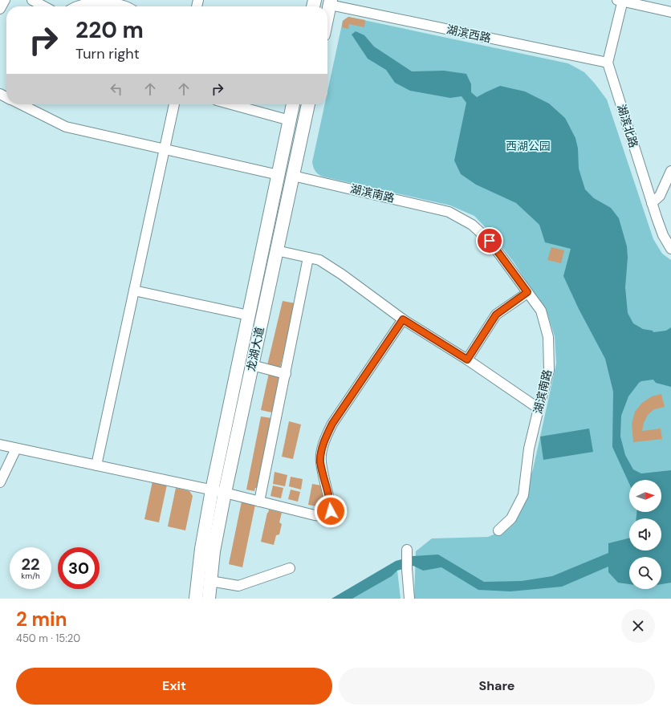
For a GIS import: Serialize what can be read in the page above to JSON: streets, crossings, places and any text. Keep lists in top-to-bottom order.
{
  "streets": {
    "main road": ["龙湖大道"],
    "street": ["湖滨西路", "湖滨北路", "湖滨南路"]
  },
  "crossings": [
    ["湖滨西路", "湖滨北路"],
    ["湖滨南路", "龙湖大道"]
  ],
  "parks": ["西湖公园"],
  "north": "right",
  "page": {
    "turn": ["220 m", "Turn right"],
    "speed": "22 km/h",
    "limit": "30",
    "heading": ["2 min", "450 m · 15:20"],
    "buttons": ["Exit", "Share"]
  }
}
